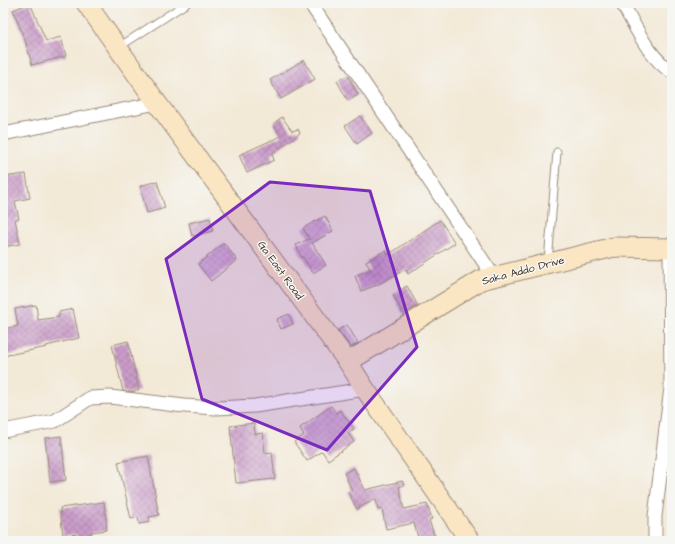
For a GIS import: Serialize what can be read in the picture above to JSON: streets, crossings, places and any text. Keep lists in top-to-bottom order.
{
  "streets": {
    "street": ["Ga East Road", "Saka Addo Drive"]
  },
  "crossings": [
    ["Ga East Road", "Saka Addo Drive"]
  ]
}
